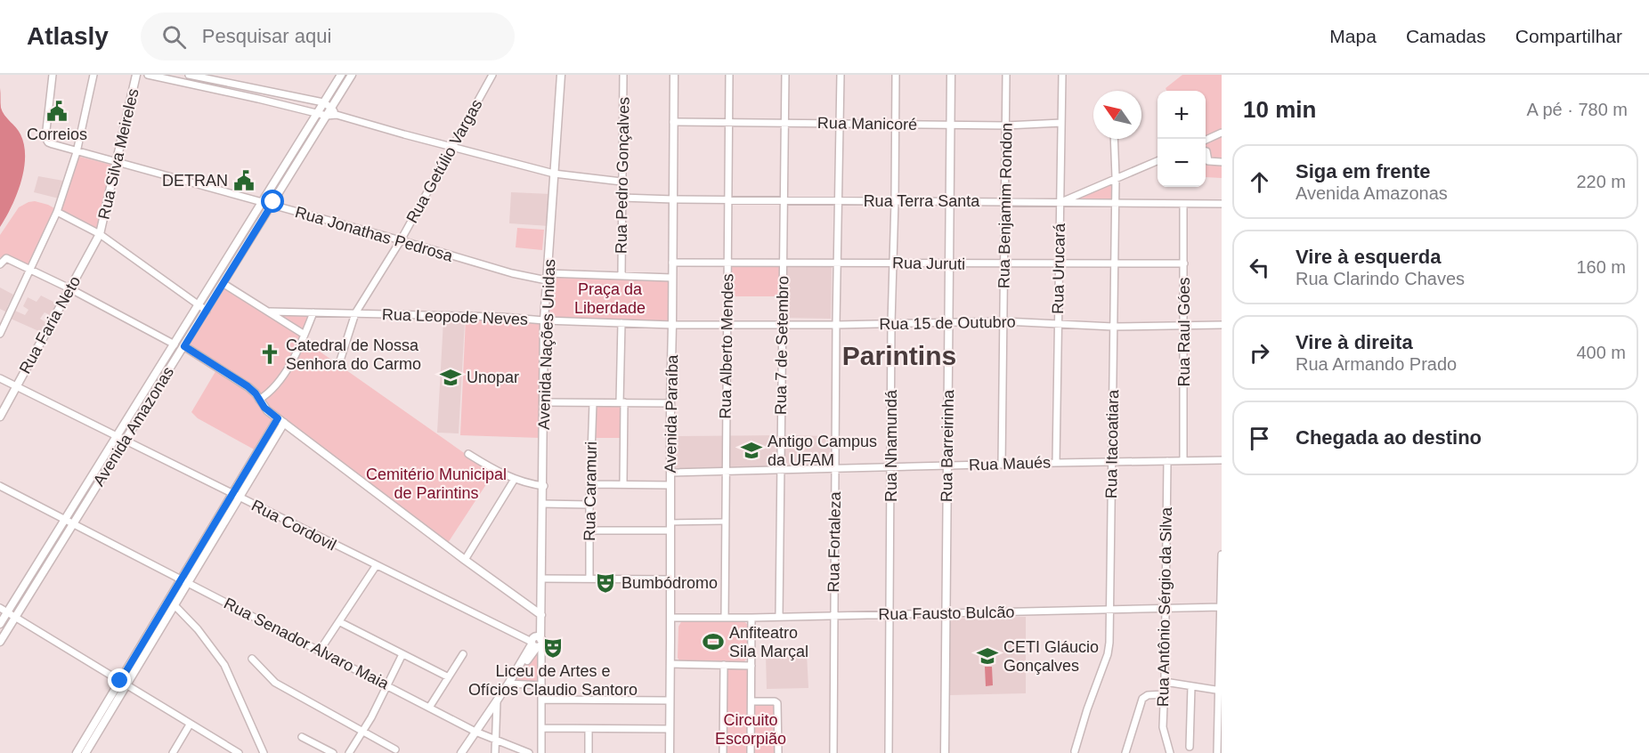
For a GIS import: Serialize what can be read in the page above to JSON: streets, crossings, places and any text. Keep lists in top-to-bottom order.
{
  "streets": {
    "street": [
      "Rua Manicoré",
      "Rua Silva Meireles",
      "Rua Getúlio Vargas",
      "Rua Pedro Gonçalves",
      "Rua Terra Santa",
      "Rua Benjamim Rondon",
      "Rua Jonathas Pedrosa",
      "Rua Juruti",
      "Rua Urucará",
      "Rua Leopode Neves",
      "Rua 15 de Outubro",
      "Rua Faria Neto",
      "Rua Raul Góes",
      "Avenida Nações Unidas",
      "Rua 7 de Setembro",
      "Rua Alberto Mendes",
      "Avenida Paraíba",
      "Avenida Amazonas",
      "Rua Itacoatiara",
      "Rua Nhamundá",
      "Rua Barreirinha",
      "Rua Maués",
      "Rua Caramuri",
      "Rua Cordovil",
      "Rua Fortaleza",
      "Rua Antônio Sérgio da Silva",
      "Rua Fausto Bulcão",
      "Rua Senador Alvaro Maia"
    ]
  },
  "crossings": [
    ["Rua Manicoré", "Rua Benjamim Rondon"],
    ["Rua Manicoré", "Rua Urucará"],
    ["Rua Manicoré", "Rua 7 de Setembro"],
    ["Rua Manicoré", "Rua Alberto Mendes"],
    ["Rua Manicoré", "Avenida Paraíba"],
    ["Rua Manicoré", "Rua Nhamundá"],
    ["Rua Manicoré", "Rua Barreirinha"],
    ["Rua Manicoré", "Rua Fortaleza"],
    ["Rua Silva Meireles", "Rua Jonathas Pedrosa"],
    ["Rua Silva Meireles", "Rua Faria Neto"],
    ["Rua Getúlio Vargas", "Rua Jonathas Pedrosa"],
    ["Rua Getúlio Vargas", "Rua Leopode Neves"],
    ["Rua Pedro Gonçalves", "Rua Terra Santa"],
    ["Rua Pedro Gonçalves", "Rua Jonathas Pedrosa"],
    ["Rua Terra Santa", "Rua Benjamim Rondon"],
    ["Rua Terra Santa", "Rua Urucará"],
    ["Rua Terra Santa", "Rua Raul Góes"],
    ["Rua Terra Santa", "Rua 7 de Setembro"],
    ["Rua Terra Santa", "Rua Alberto Mendes"],
    ["Rua Terra Santa", "Avenida Paraíba"],
    ["Rua Terra Santa", "Rua Itacoatiara"],
    ["Rua Terra Santa", "Rua Nhamundá"],
    ["Rua Terra Santa", "Rua Barreirinha"],
    ["Rua Terra Santa", "Rua Fortaleza"],
    ["Rua Benjamim Rondon", "Rua Juruti"],
    ["Rua Benjamim Rondon", "Rua 15 de Outubro"],
    ["Rua Benjamim Rondon", "Rua Maués"],
    ["Rua Jonathas Pedrosa", "Avenida Nações Unidas"],
    ["Rua Jonathas Pedrosa", "Avenida Paraíba"],
    ["Rua Jonathas Pedrosa", "Avenida Amazonas"],
    ["Rua Juruti", "Rua Urucará"],
    ["Rua Juruti", "Rua Raul Góes"],
    ["Rua Juruti", "Rua 7 de Setembro"],
    ["Rua Juruti", "Rua Alberto Mendes"],
    ["Rua Juruti", "Avenida Paraíba"],
    ["Rua Juruti", "Rua Itacoatiara"],
    ["Rua Juruti", "Rua Nhamundá"],
    ["Rua Juruti", "Rua Barreirinha"],
    ["Rua Juruti", "Rua Fortaleza"],
    ["Rua Urucará", "Rua 15 de Outubro"],
    ["Rua Urucará", "Rua Maués"],
    ["Rua Leopode Neves", "Rua 15 de Outubro"],
    ["Rua Leopode Neves", "Avenida Nações Unidas"],
    ["Rua Leopode Neves", "Avenida Paraíba"],
    ["Rua 15 de Outubro", "Rua Raul Góes"],
    ["Rua 15 de Outubro", "Rua 7 de Setembro"],
    ["Rua 15 de Outubro", "Rua Alberto Mendes"],
    ["Rua 15 de Outubro", "Avenida Paraíba"],
    ["Rua 15 de Outubro", "Rua Itacoatiara"],
    ["Rua 15 de Outubro", "Rua Nhamundá"],
    ["Rua 15 de Outubro", "Rua Barreirinha"],
    ["Rua 15 de Outubro", "Rua Fortaleza"],
    ["Rua Faria Neto", "Rua Cordovil"],
    ["Rua Raul Góes", "Rua Maués"],
    ["Avenida Nações Unidas", "Rua Cordovil"],
    ["Rua 7 de Setembro", "Rua Maués"],
    ["Rua 7 de Setembro", "Rua Fausto Bulcão"],
    ["Rua Alberto Mendes", "Rua Maués"],
    ["Rua Alberto Mendes", "Rua Fausto Bulcão"],
    ["Avenida Paraíba", "Rua Maués"],
    ["Avenida Paraíba", "Rua Fausto Bulcão"],
    ["Avenida Amazonas", "Rua Cordovil"],
    ["Avenida Amazonas", "Rua Senador Alvaro Maia"],
    ["Rua Itacoatiara", "Rua Maués"],
    ["Rua Itacoatiara", "Rua Fausto Bulcão"],
    ["Rua Nhamundá", "Rua Maués"],
    ["Rua Nhamundá", "Rua Fausto Bulcão"],
    ["Rua Barreirinha", "Rua Maués"],
    ["Rua Barreirinha", "Rua Fausto Bulcão"],
    ["Rua Maués", "Rua Fortaleza"],
    ["Rua Maués", "Rua Antônio Sérgio da Silva"],
    ["Rua Fortaleza", "Rua Fausto Bulcão"],
    ["Rua Antônio Sérgio da Silva", "Rua Fausto Bulcão"]
  ],
  "districts": ["Parintins"],
  "parks": ["Praça da Liberdade", "Cemitério Municipal de Parintins", "Circuito Escorpião"],
  "places": {
    "public building": ["Correios", "DETRAN"],
    "church": ["Catedral de Nossa Senhora do Carmo"],
    "school or university": ["Unopar", "Antigo Campus da UFAM", "CETI Gláucio Gonçalves"],
    "theatre": ["Bumbódromo", "Liceu de Artes e Ofícios Claudio Santoro"],
    "sports": ["Anfiteatro Sila Marçal"]
  },
  "north": "top left",
  "page": {
    "header": "Atlasly",
    "search": "Pesquisar aqui",
    "nav": ["Mapa", "Camadas", "Compartilhar"],
    "heading": ["10 min", "A pé · 780 m"],
    "map_buttons": ["+", "−"],
    "list": [
      ["Siga em frente", "Avenida Amazonas", "220 m"],
      ["Vire à esquerda", "Rua Clarindo Chaves", "160 m"],
      ["Vire à direita", "Rua Armando Prado", "400 m"],
      "Chegada ao destino"
    ]
  }
}
